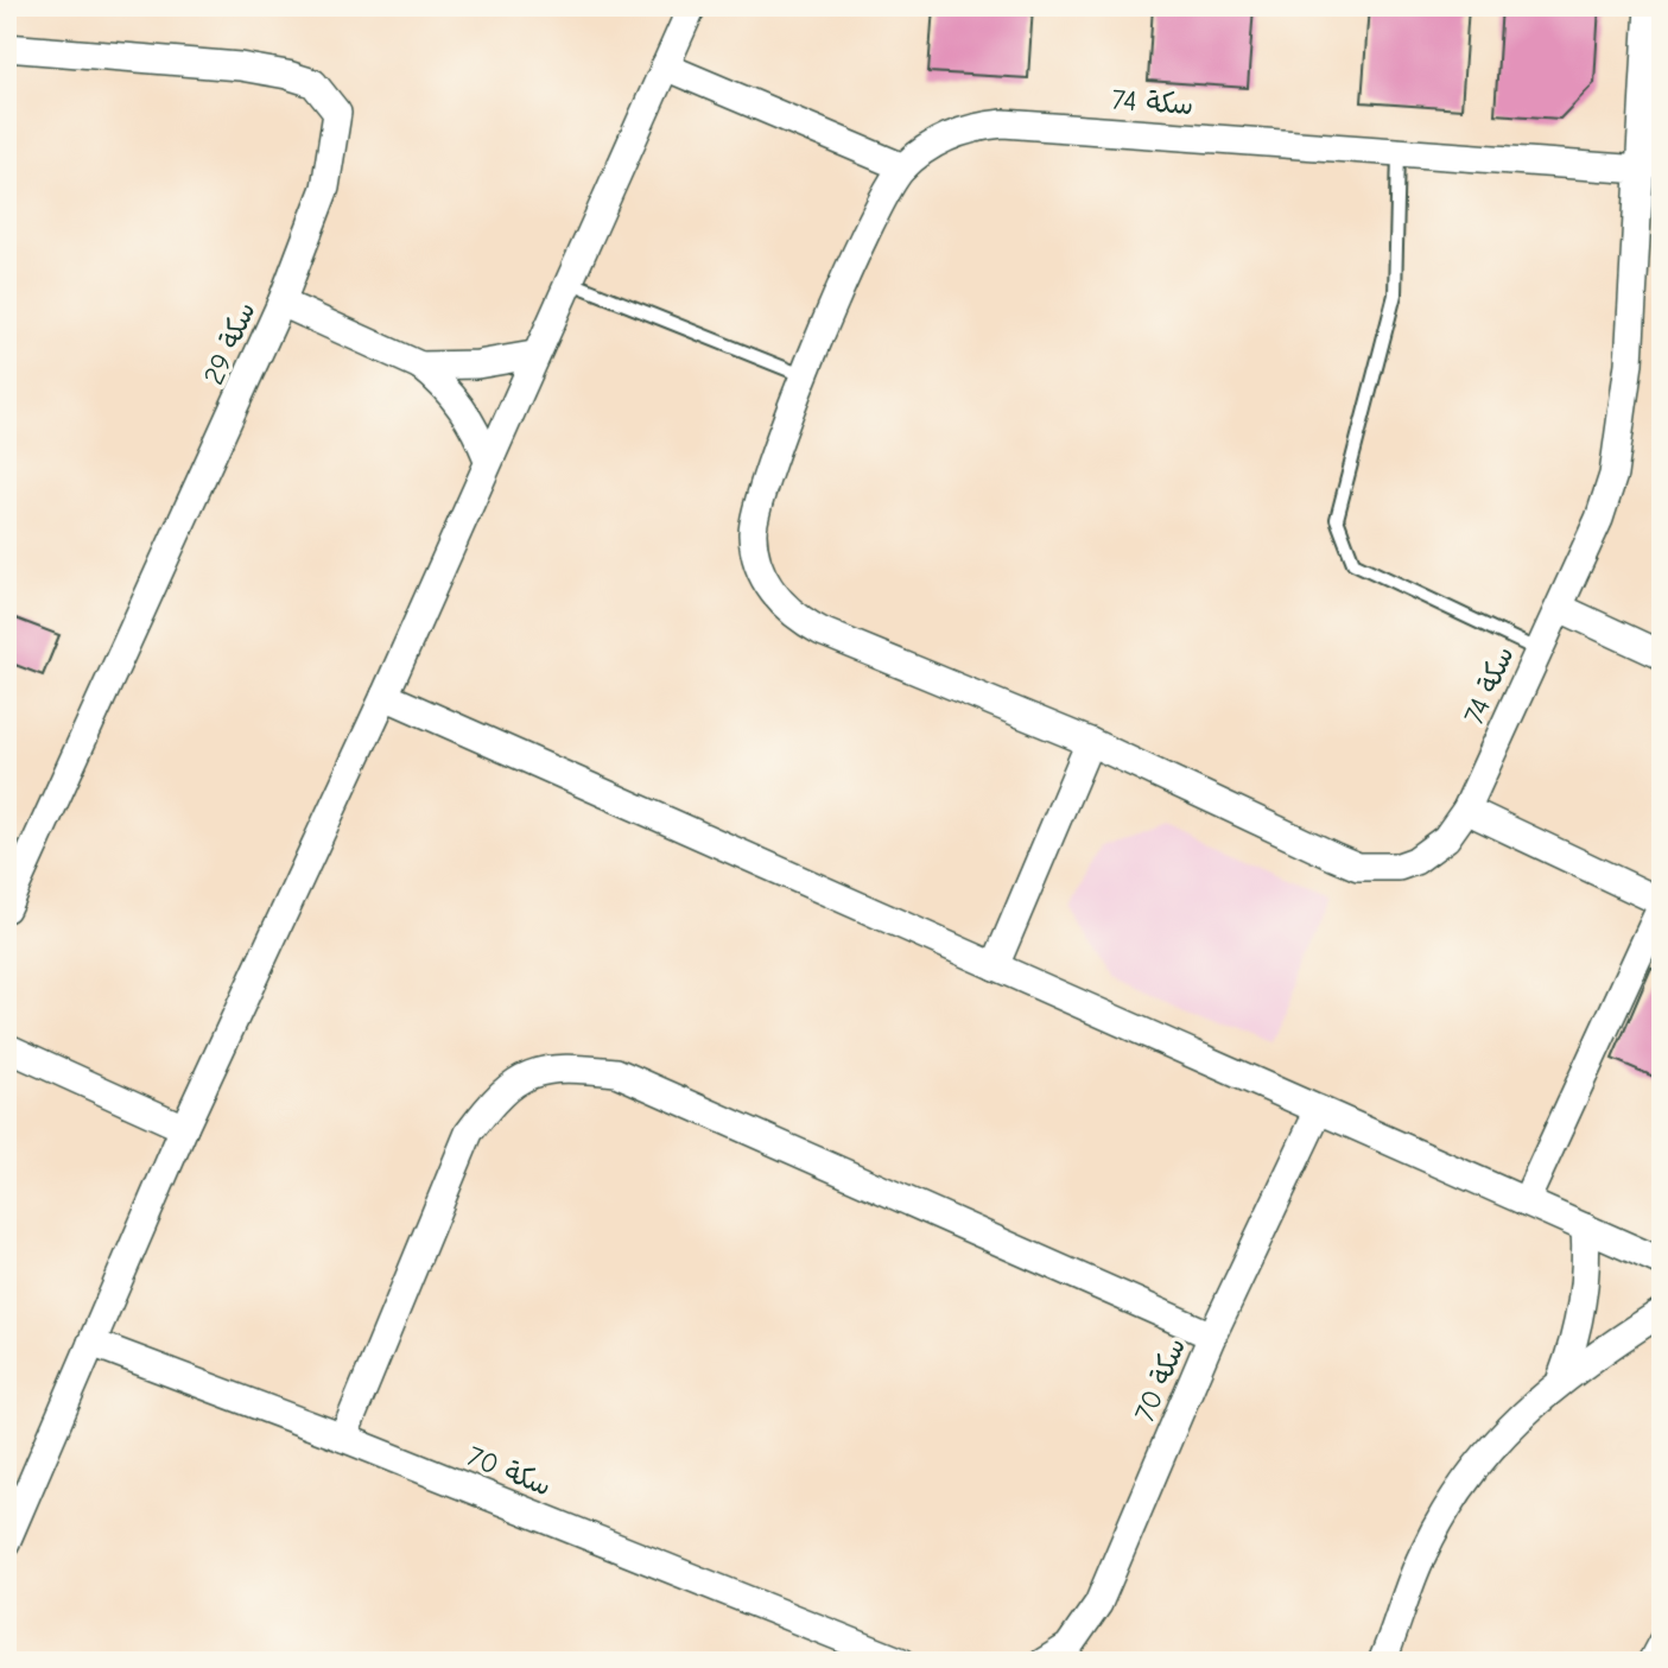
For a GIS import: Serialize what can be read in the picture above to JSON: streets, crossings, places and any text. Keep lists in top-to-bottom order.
{
  "streets": {
    "street": ["سكة 74", "سكة 29", "سكة 70"]
  }
}
